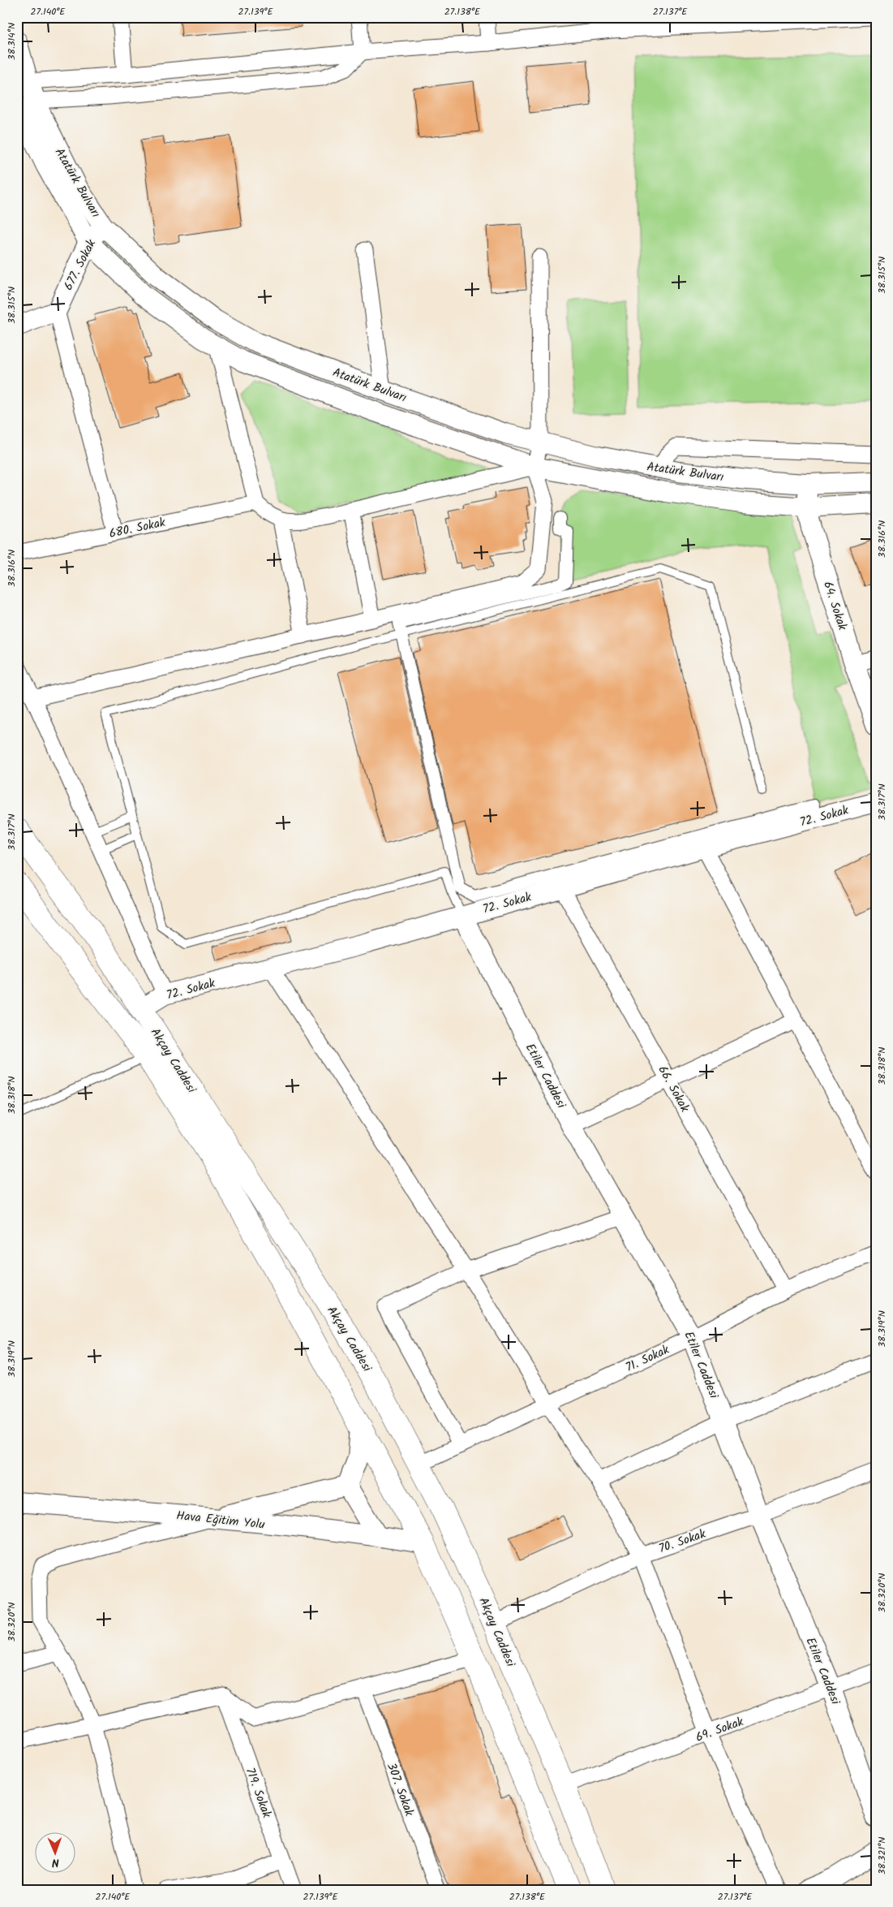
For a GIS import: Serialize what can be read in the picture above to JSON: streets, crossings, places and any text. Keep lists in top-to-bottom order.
{
  "streets": {
    "highway": ["Akçay Caddesi"],
    "street": [
      "Atatürk Bulvarı",
      "677. Sokak",
      "680. Sokak",
      "64. Sokak",
      "72. Sokak",
      "Etiler Caddesi",
      "66. Sokak",
      "71. Sokak",
      "Hava Eğitim Yolu",
      "70. Sokak",
      "69. Sokak",
      "307. Sokak",
      "719. Sokak"
    ]
  },
  "crossings": [
    ["Atatürk Bulvarı", "677. Sokak"],
    ["Atatürk Bulvarı", "64. Sokak"],
    ["72. Sokak", "Akçay Caddesi"],
    ["72. Sokak", "Etiler Caddesi"],
    ["72. Sokak", "66. Sokak"],
    ["Akçay Caddesi", "71. Sokak"],
    ["Akçay Caddesi", "Hava Eğitim Yolu"],
    ["Akçay Caddesi", "70. Sokak"],
    ["Akçay Caddesi", "69. Sokak"],
    ["Etiler Caddesi", "71. Sokak"],
    ["Etiler Caddesi", "70. Sokak"],
    ["Etiler Caddesi", "69. Sokak"],
    ["66. Sokak", "71. Sokak"]
  ],
  "north": "bottom",
  "coordinates": [
    "27.140°E",
    "27.139°E",
    "27.138°E",
    "27.137°E",
    "38.314°N",
    "38.315°N",
    "38.316°N",
    "38.317°N",
    "38.318°N",
    "38.319°N",
    "38.320°N",
    "38.321°N"
  ]
}
